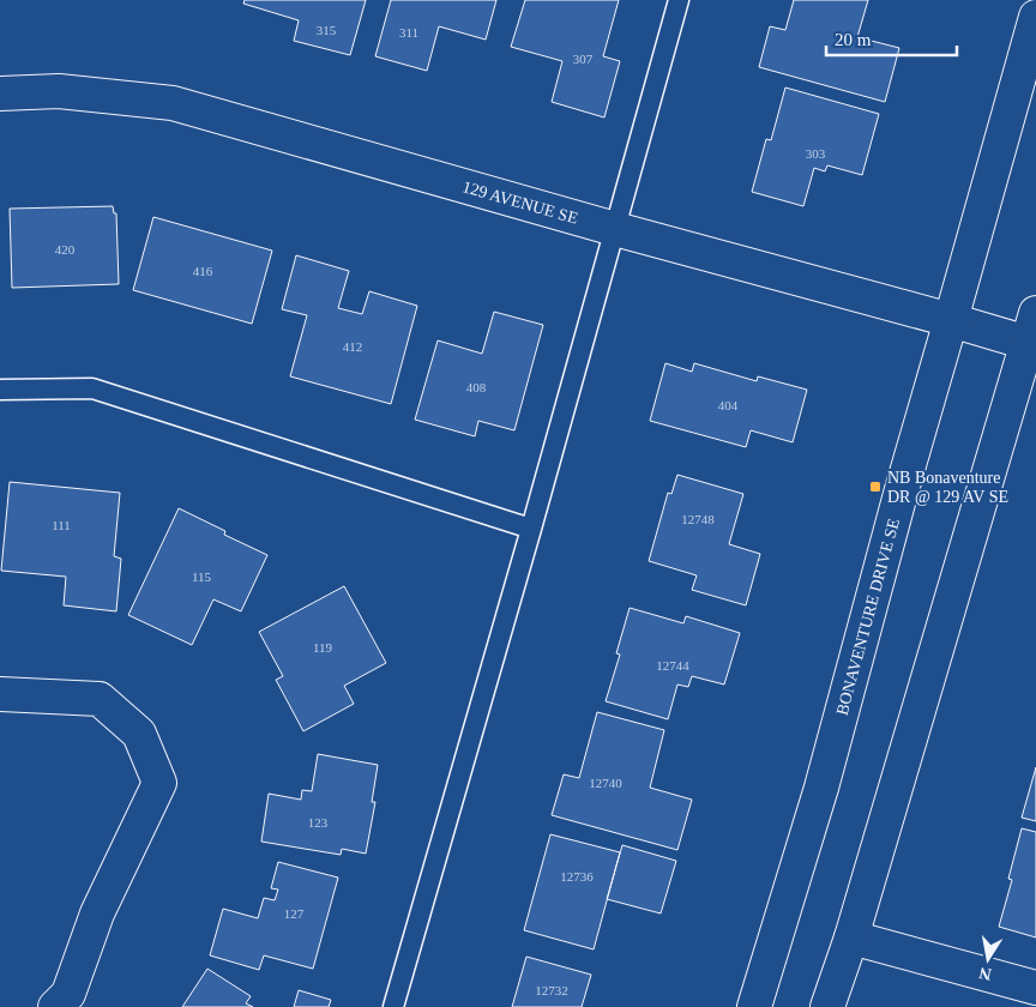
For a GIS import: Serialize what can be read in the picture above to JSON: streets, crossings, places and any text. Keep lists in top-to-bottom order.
{
  "streets": {
    "street": ["129 AVENUE SE", "BONAVENTURE DRIVE SE"]
  },
  "crossings": [
    ["129 AVENUE SE", "BONAVENTURE DRIVE SE"]
  ],
  "places": {
    "transit": ["NB Bonaventure DR @ 129 AV SE"]
  },
  "house_numbers": [
    "315",
    "311",
    "307",
    "303",
    "420",
    "416",
    "412",
    "408",
    "404",
    "12748",
    "111",
    "115",
    "119",
    "12744",
    "12740",
    "123",
    "12736",
    "127",
    "12732"
  ],
  "scale_bar": "20 m",
  "north": "bottom"
}
